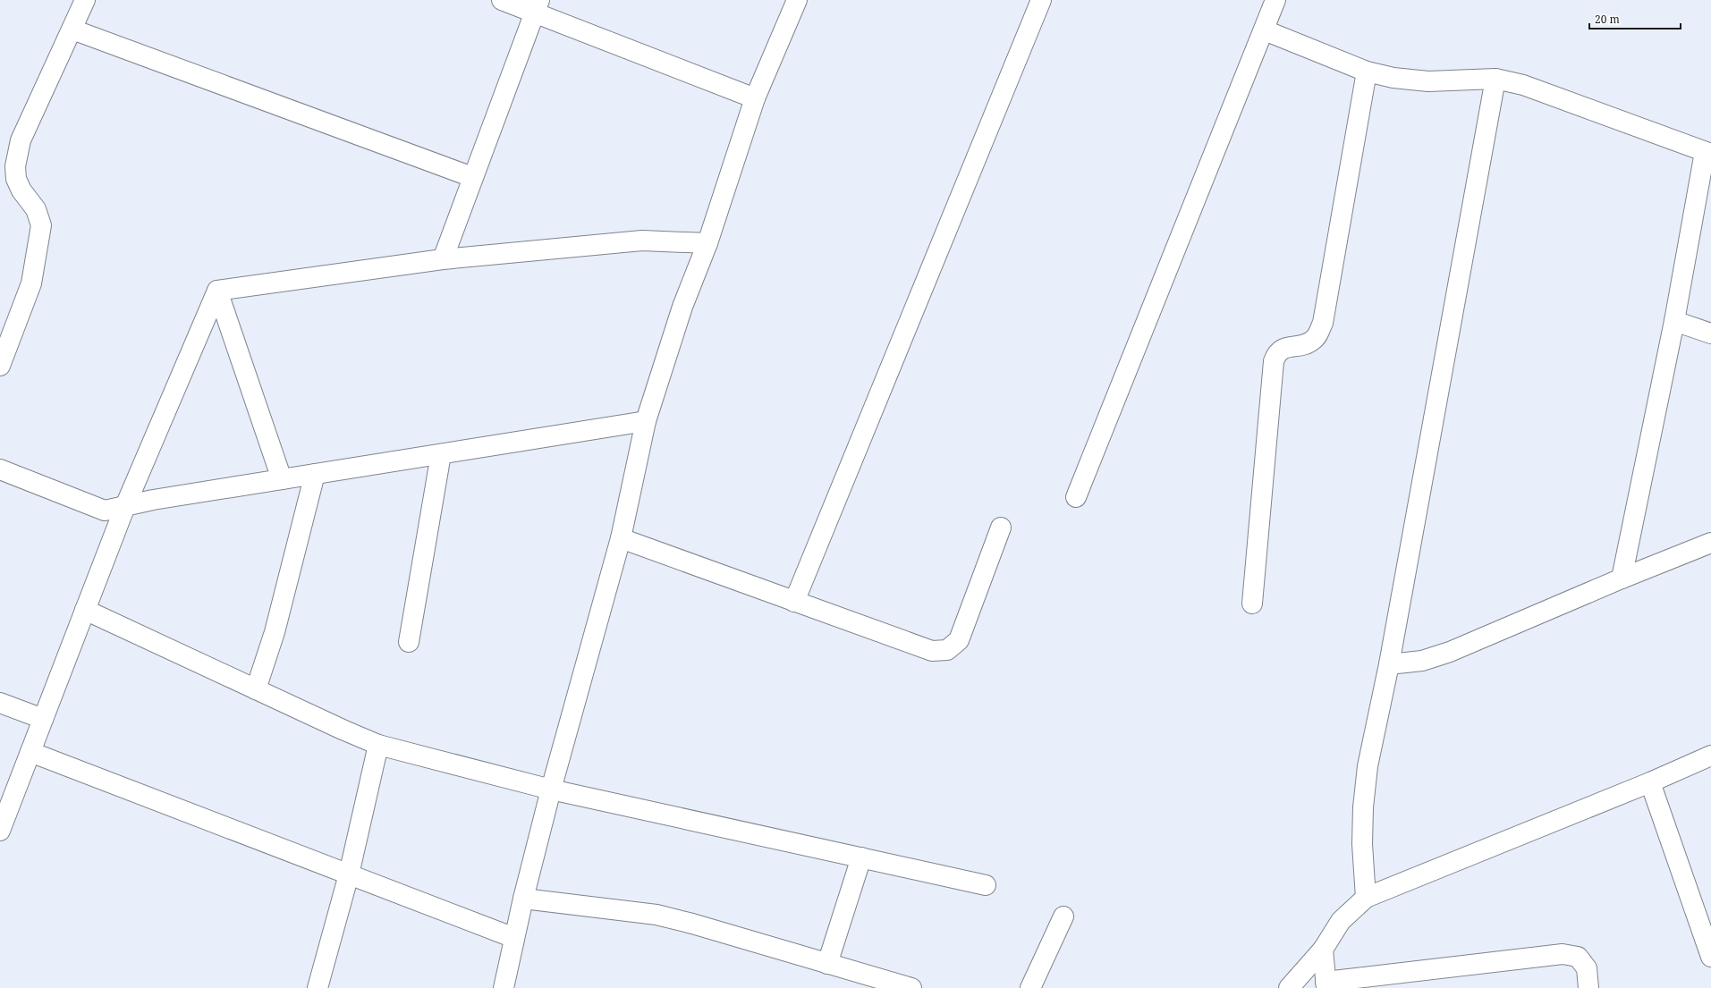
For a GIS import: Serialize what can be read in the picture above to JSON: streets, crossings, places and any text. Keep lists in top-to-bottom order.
{
  "scale_bar": "20 m"
}
